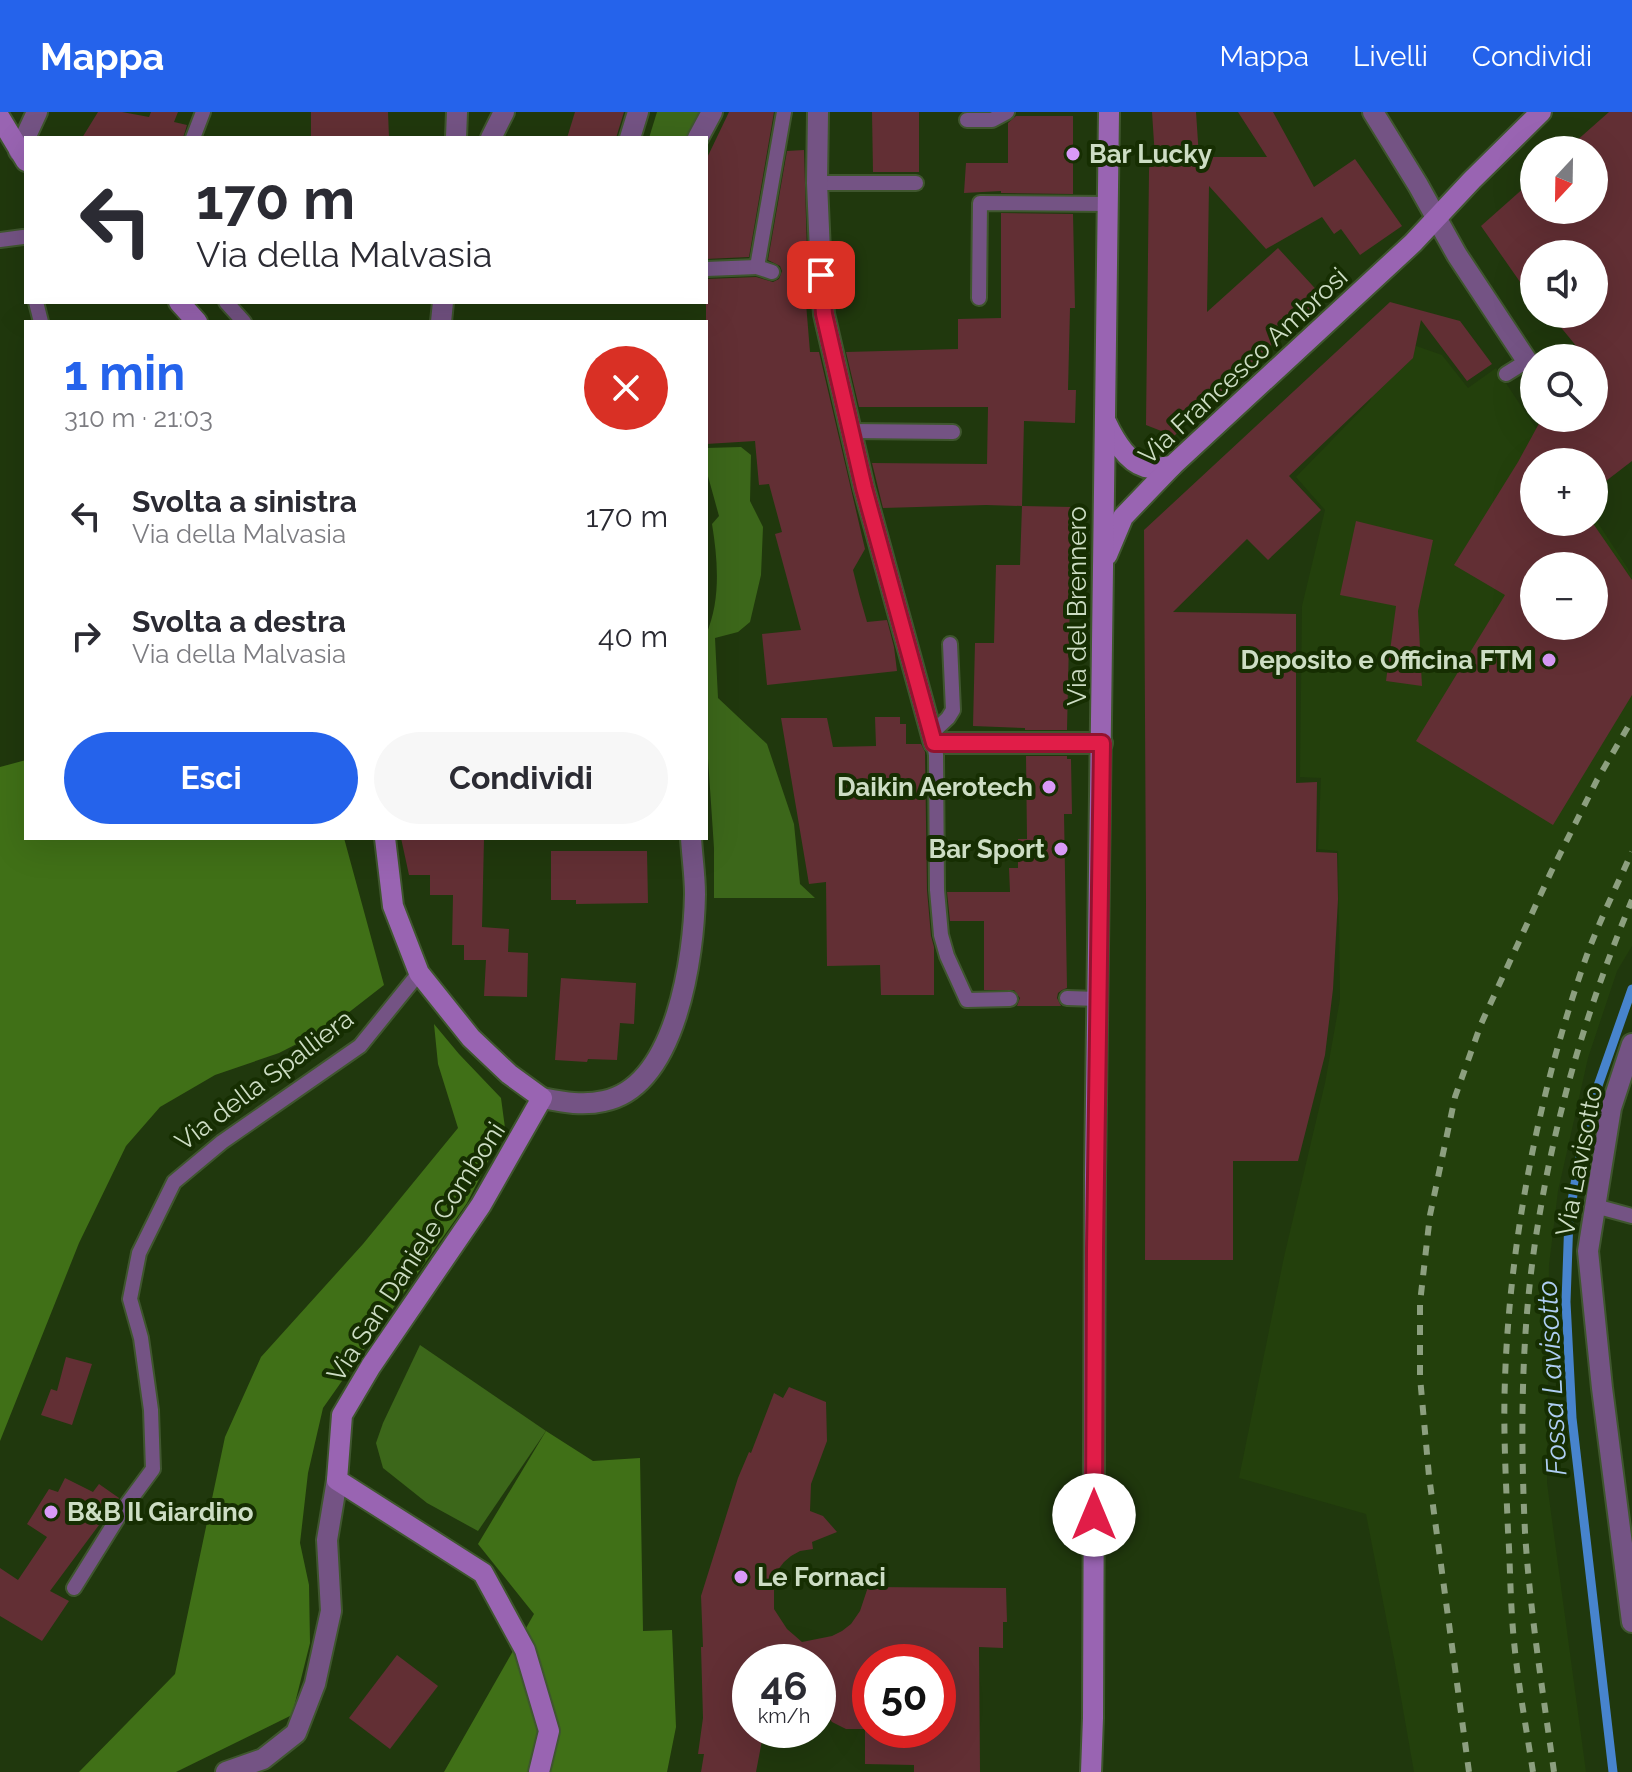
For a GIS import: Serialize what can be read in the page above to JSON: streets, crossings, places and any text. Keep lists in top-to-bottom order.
{
  "streets": {
    "main road": ["Via Francesco Ambrosi", "Via del Brennero", "Via San Daniele Comboni"],
    "street": ["Via Lavisotto"],
    "lane": ["Via della Spalliera"]
  },
  "crossings": [
    ["Via Francesco Ambrosi", "Via del Brennero"]
  ],
  "water": ["Fossa Lavisotto"],
  "places": [
    "Bar Lucky",
    "Deposito e Officina FTM",
    "Daikin Aerotech",
    "Bar Sport",
    "B&B Il Giardino",
    "Le Fornaci"
  ],
  "north": "bottom",
  "page": {
    "header": "Mappa",
    "nav": ["Mappa", "Livelli", "Condividi"],
    "map_buttons": ["+", "−"],
    "turn": ["170 m", "Via della Malvasia"],
    "heading": ["1 min", "310 m · 21:03"],
    "list": [
      {
        "name": "Svolta a sinistra",
        "note": "Via della Malvasia",
        "value": "170 m"
      },
      {
        "name": "Svolta a destra",
        "note": "Via della Malvasia",
        "value": "40 m"
      }
    ],
    "buttons": ["Esci", "Condividi"],
    "speed": "46 km/h",
    "limit": "50"
  }
}
